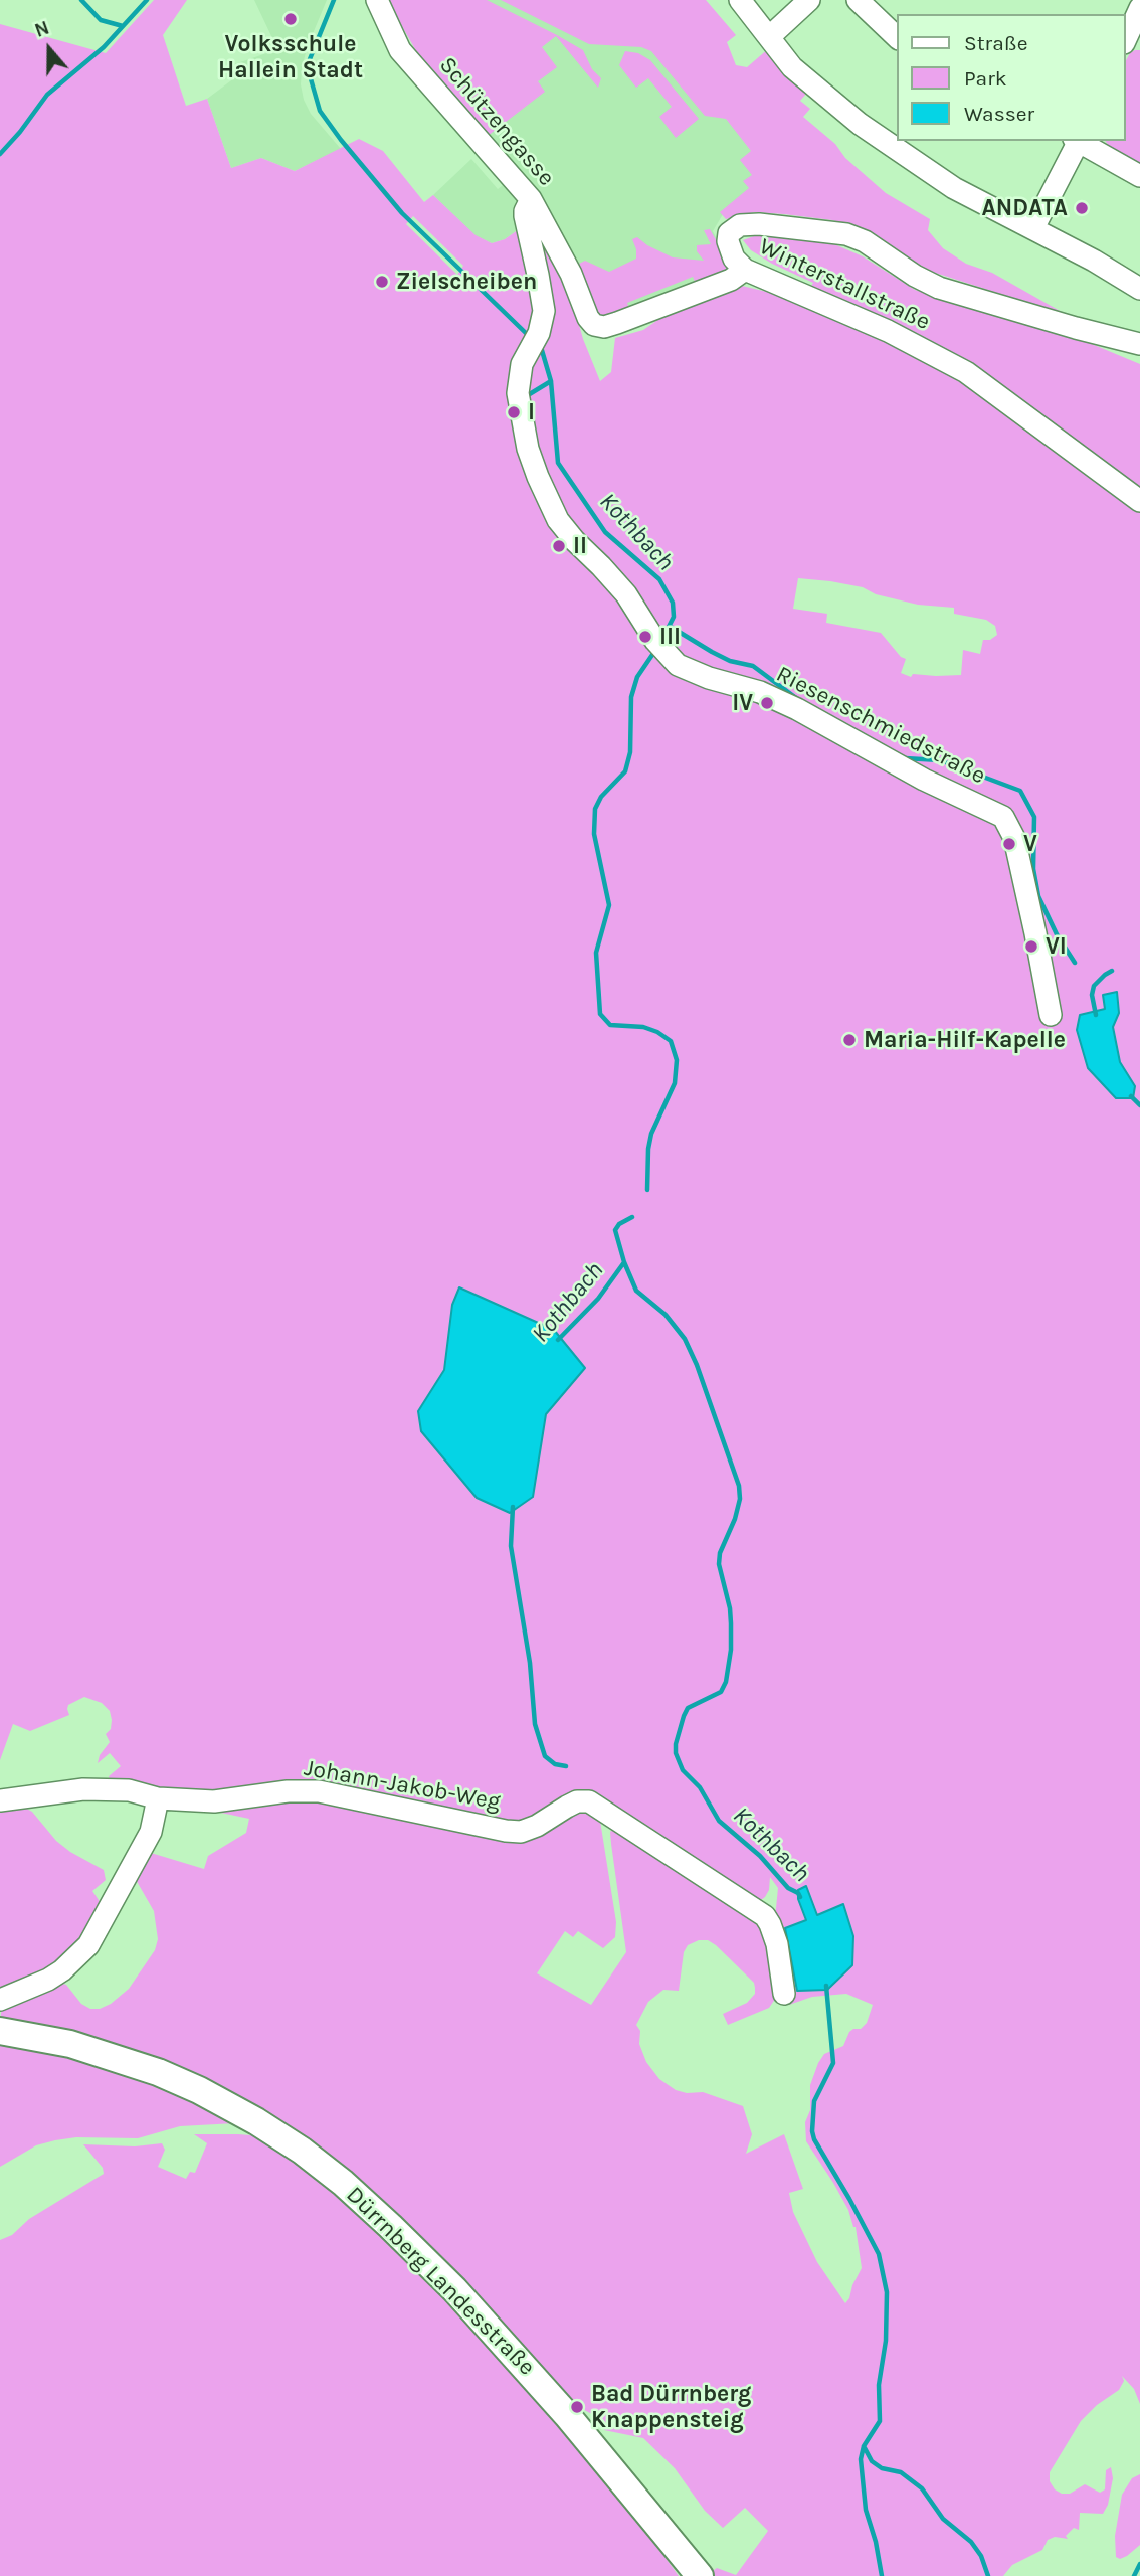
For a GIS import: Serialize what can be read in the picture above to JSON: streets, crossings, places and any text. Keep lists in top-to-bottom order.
{
  "streets": {
    "main road": ["Dürrnberg Landesstraße"],
    "street": [
      "Schützengasse",
      "Winterstallstraße",
      "Riesenschmiedstraße",
      "Johann-Jakob-Weg"
    ]
  },
  "crossings": [
    ["Schützengasse", "Winterstallstraße"],
    ["Schützengasse", "Riesenschmiedstraße"]
  ],
  "water": ["Kothbach"],
  "places": [
    "Volksschule Hallein Stadt",
    "ANDATA",
    "Zielscheiben",
    "I",
    "II",
    "III",
    "IV",
    "V",
    "VI",
    "Maria-Hilf-Kapelle",
    "Bad Dürrnberg Knappensteig"
  ],
  "legend": ["Straße", "Park", "Wasser"],
  "north": "top"
}
